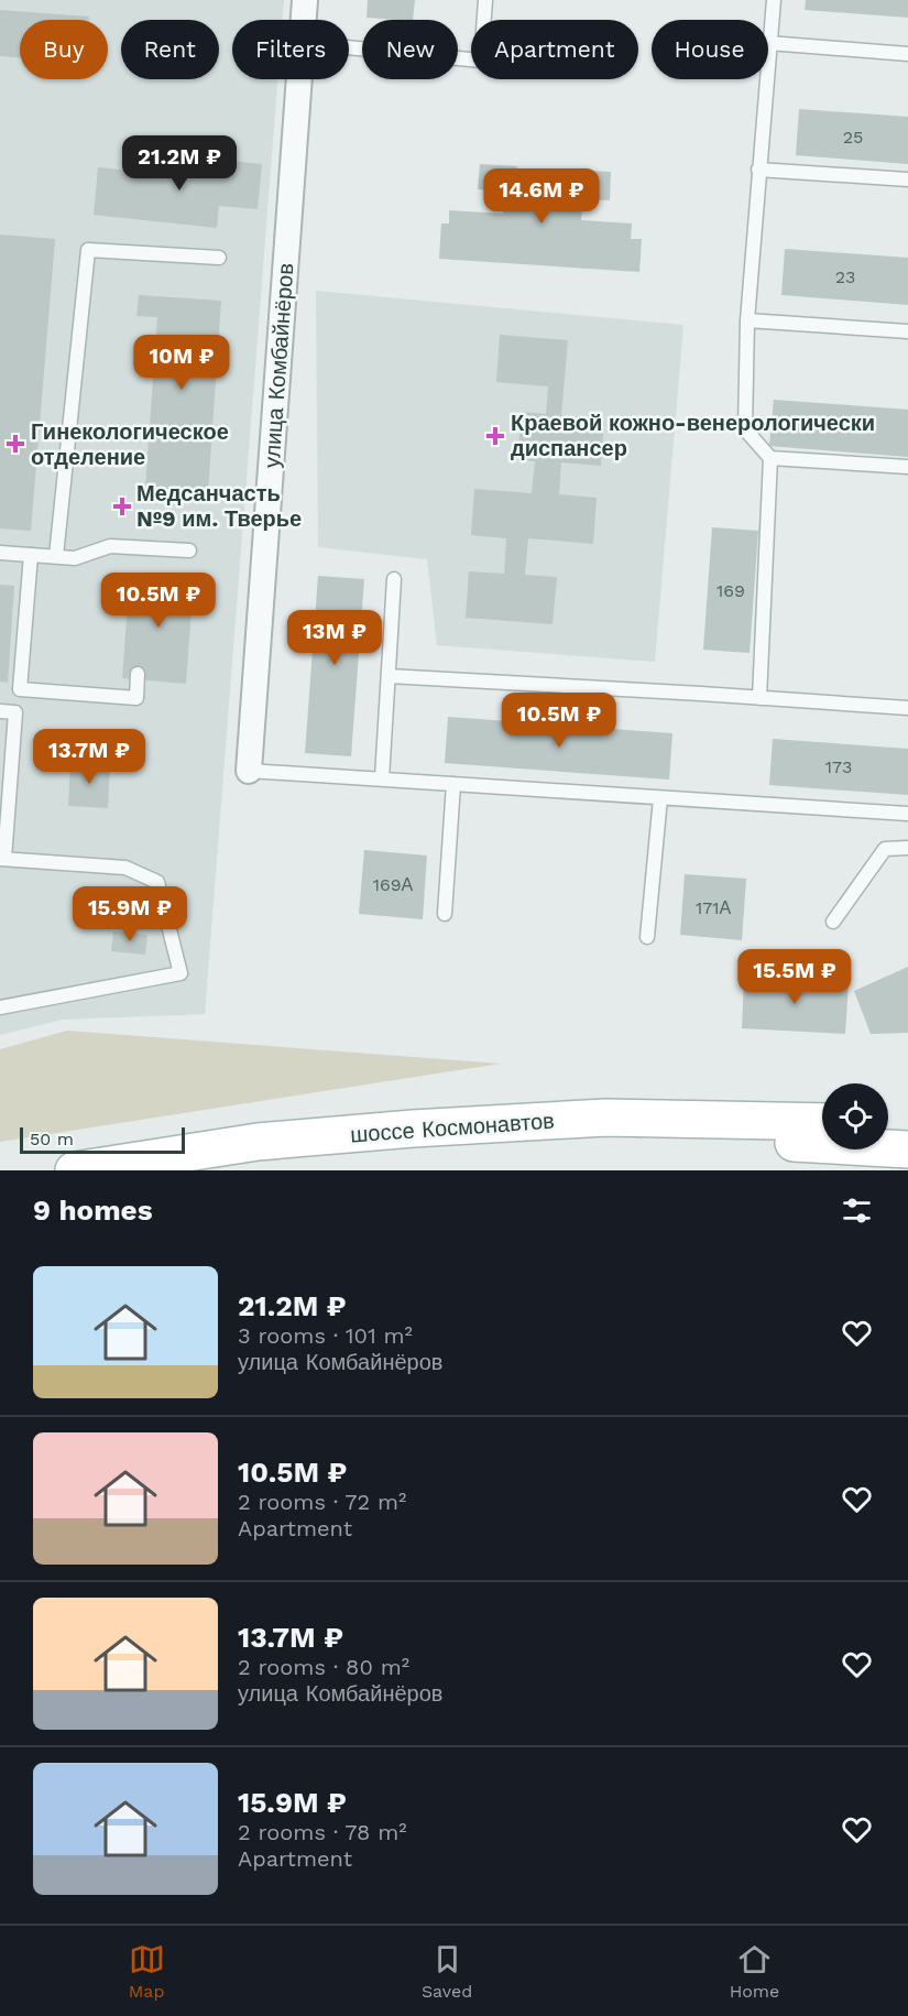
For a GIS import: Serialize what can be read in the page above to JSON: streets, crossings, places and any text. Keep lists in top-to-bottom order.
{
  "streets": {
    "main road": ["шоссе Космонавтов"],
    "street": ["улица Комбайнёров"]
  },
  "places": {
    "health": ["Краевой кожно-венерологически диспансер", "Гинекологическое отделение", "Медсанчасть №9 им. Тверье"]
  },
  "house_numbers": [
    "25",
    "23",
    "169",
    "173",
    "169А",
    "171А"
  ],
  "scale_bar": "50 m",
  "page": {
    "chip": [
      "Buy",
      "Rent",
      "Filters",
      "New",
      "Apartment",
      "House"
    ],
    "price": [
      "21.2M ₽",
      "14.6M ₽",
      "10M ₽",
      "10.5M ₽",
      "13M ₽",
      "10.5M ₽",
      "13.7M ₽",
      "15.9M ₽",
      "15.5M ₽"
    ],
    "scale": "50 m",
    "heading": "9 homes",
    "list": [
      {
        "name": "21.2M ₽",
        "note": "3 rooms · 101 m² · улица Комбайнёров"
      },
      {
        "name": "10.5M ₽",
        "note": "2 rooms · 72 m² · Apartment"
      },
      {
        "name": "13.7M ₽",
        "note": "2 rooms · 80 m² · улица Комбайнёров"
      },
      {
        "name": "15.9M ₽",
        "note": "2 rooms · 78 m² · Apartment"
      }
    ],
    "tabs": ["Map", "Saved", "Home"]
  }
}
